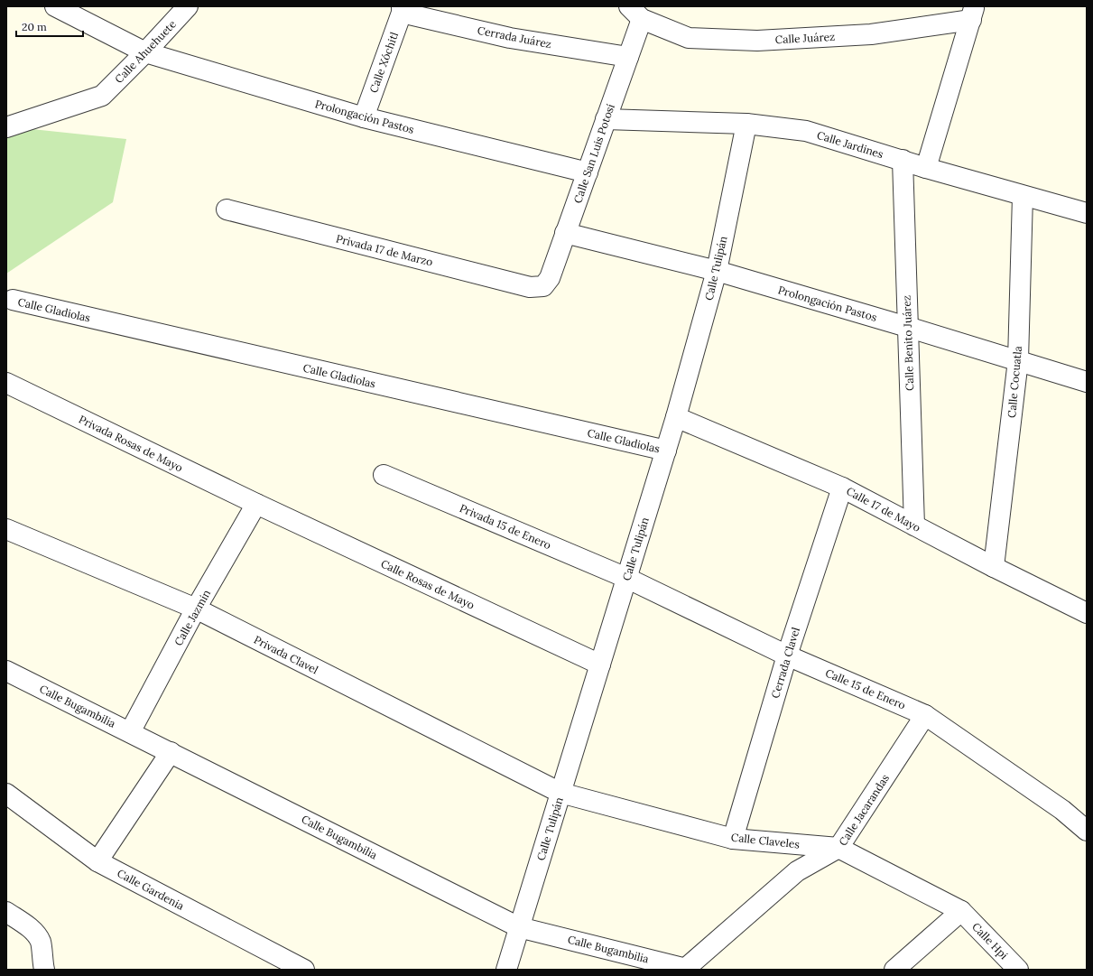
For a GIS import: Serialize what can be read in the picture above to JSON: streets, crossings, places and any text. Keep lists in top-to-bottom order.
{
  "streets": {
    "street": [
      "Cerrada Juárez",
      "Calle Juárez",
      "Calle Ahuehuete",
      "Calle Xóchitl",
      "Prolongación Pastos",
      "Calle Jardines",
      "Calle San Luis Potosí",
      "Privada 17 de Marzo",
      "Calle Tulipán",
      "Calle Gladiolas",
      "Calle Benito Juárez",
      "Calle Cocuatla",
      "Privada Rosas de Mayo",
      "Calle 17 de Mayo",
      "Privada 15 de Enero",
      "Calle Rosas de Mayo",
      "Calle Jazmín",
      "Privada Clavel",
      "Cerrada Clavel",
      "Calle 15 de Enero",
      "Calle Bugambilia",
      "Calle Jacarandas",
      "Calle Claveles",
      "Calle Gardenia",
      "Calle Hpi"
    ]
  },
  "crossings": [
    ["Cerrada Juárez", "Calle Xóchitl"],
    ["Cerrada Juárez", "Calle San Luis Potosí"],
    ["Calle Juárez", "Calle San Luis Potosí"],
    ["Calle Ahuehuete", "Prolongación Pastos"],
    ["Calle Xóchitl", "Prolongación Pastos"],
    ["Prolongación Pastos", "Calle San Luis Potosí"],
    ["Prolongación Pastos", "Calle Tulipán"],
    ["Prolongación Pastos", "Calle Benito Juárez"],
    ["Prolongación Pastos", "Calle Cocuatla"],
    ["Calle Jardines", "Calle San Luis Potosí"],
    ["Calle Jardines", "Calle Tulipán"],
    ["Calle Jardines", "Calle Benito Juárez"],
    ["Calle Jardines", "Calle Cocuatla"],
    ["Calle San Luis Potosí", "Privada 17 de Marzo"],
    ["Calle Tulipán", "Calle Gladiolas"],
    ["Calle Tulipán", "Calle 17 de Mayo"],
    ["Calle Tulipán", "Privada 15 de Enero"],
    ["Calle Tulipán", "Calle Rosas de Mayo"],
    ["Calle Tulipán", "Privada Clavel"],
    ["Calle Tulipán", "Calle 15 de Enero"],
    ["Calle Tulipán", "Calle Bugambilia"],
    ["Calle Tulipán", "Calle Claveles"],
    ["Calle Benito Juárez", "Calle 17 de Mayo"],
    ["Calle Cocuatla", "Calle 17 de Mayo"],
    ["Privada Rosas de Mayo", "Calle Rosas de Mayo"],
    ["Privada Rosas de Mayo", "Calle Jazmín"],
    ["Calle 17 de Mayo", "Cerrada Clavel"],
    ["Privada 15 de Enero", "Calle 15 de Enero"],
    ["Calle Rosas de Mayo", "Calle Jazmín"],
    ["Calle Jazmín", "Privada Clavel"],
    ["Calle Jazmín", "Calle Bugambilia"],
    ["Privada Clavel", "Calle Claveles"],
    ["Cerrada Clavel", "Calle 15 de Enero"],
    ["Cerrada Clavel", "Calle Claveles"],
    ["Calle 15 de Enero", "Calle Jacarandas"],
    ["Calle Bugambilia", "Calle Jacarandas"],
    ["Calle Jacarandas", "Calle Claveles"],
    ["Calle Claveles", "Calle Hpi"]
  ],
  "scale_bar": "20 m"
}
